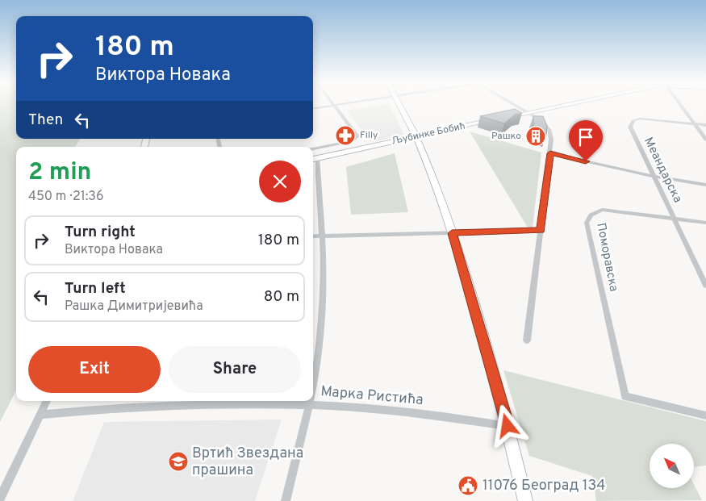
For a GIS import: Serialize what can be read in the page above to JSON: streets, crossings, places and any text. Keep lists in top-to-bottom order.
{
  "streets": {
    "main road": ["Љубинке Бобић"],
    "street": ["Меандарска", "Поморавска", "Марка Ристића"]
  },
  "crossings": [
    ["Меандарска", "Поморавска"]
  ],
  "places": {
    "pharmacy": ["Filly"],
    "building": ["Рашко"],
    "school or university": ["Вртић Звездана прашина"],
    "public building": ["11076 Београд 134"]
  },
  "north": "top left",
  "page": {
    "turn": ["180 m", "Виктора Новака"],
    "then": "Then",
    "heading": ["2 min", "450 m · 21:36"],
    "list": [
      {
        "name": "Turn right",
        "note": "Виктора Новака",
        "value": "180 m"
      },
      {
        "name": "Turn left",
        "note": "Рашка Димитријевића",
        "value": "80 m"
      }
    ],
    "buttons": ["Exit", "Share"]
  }
}
